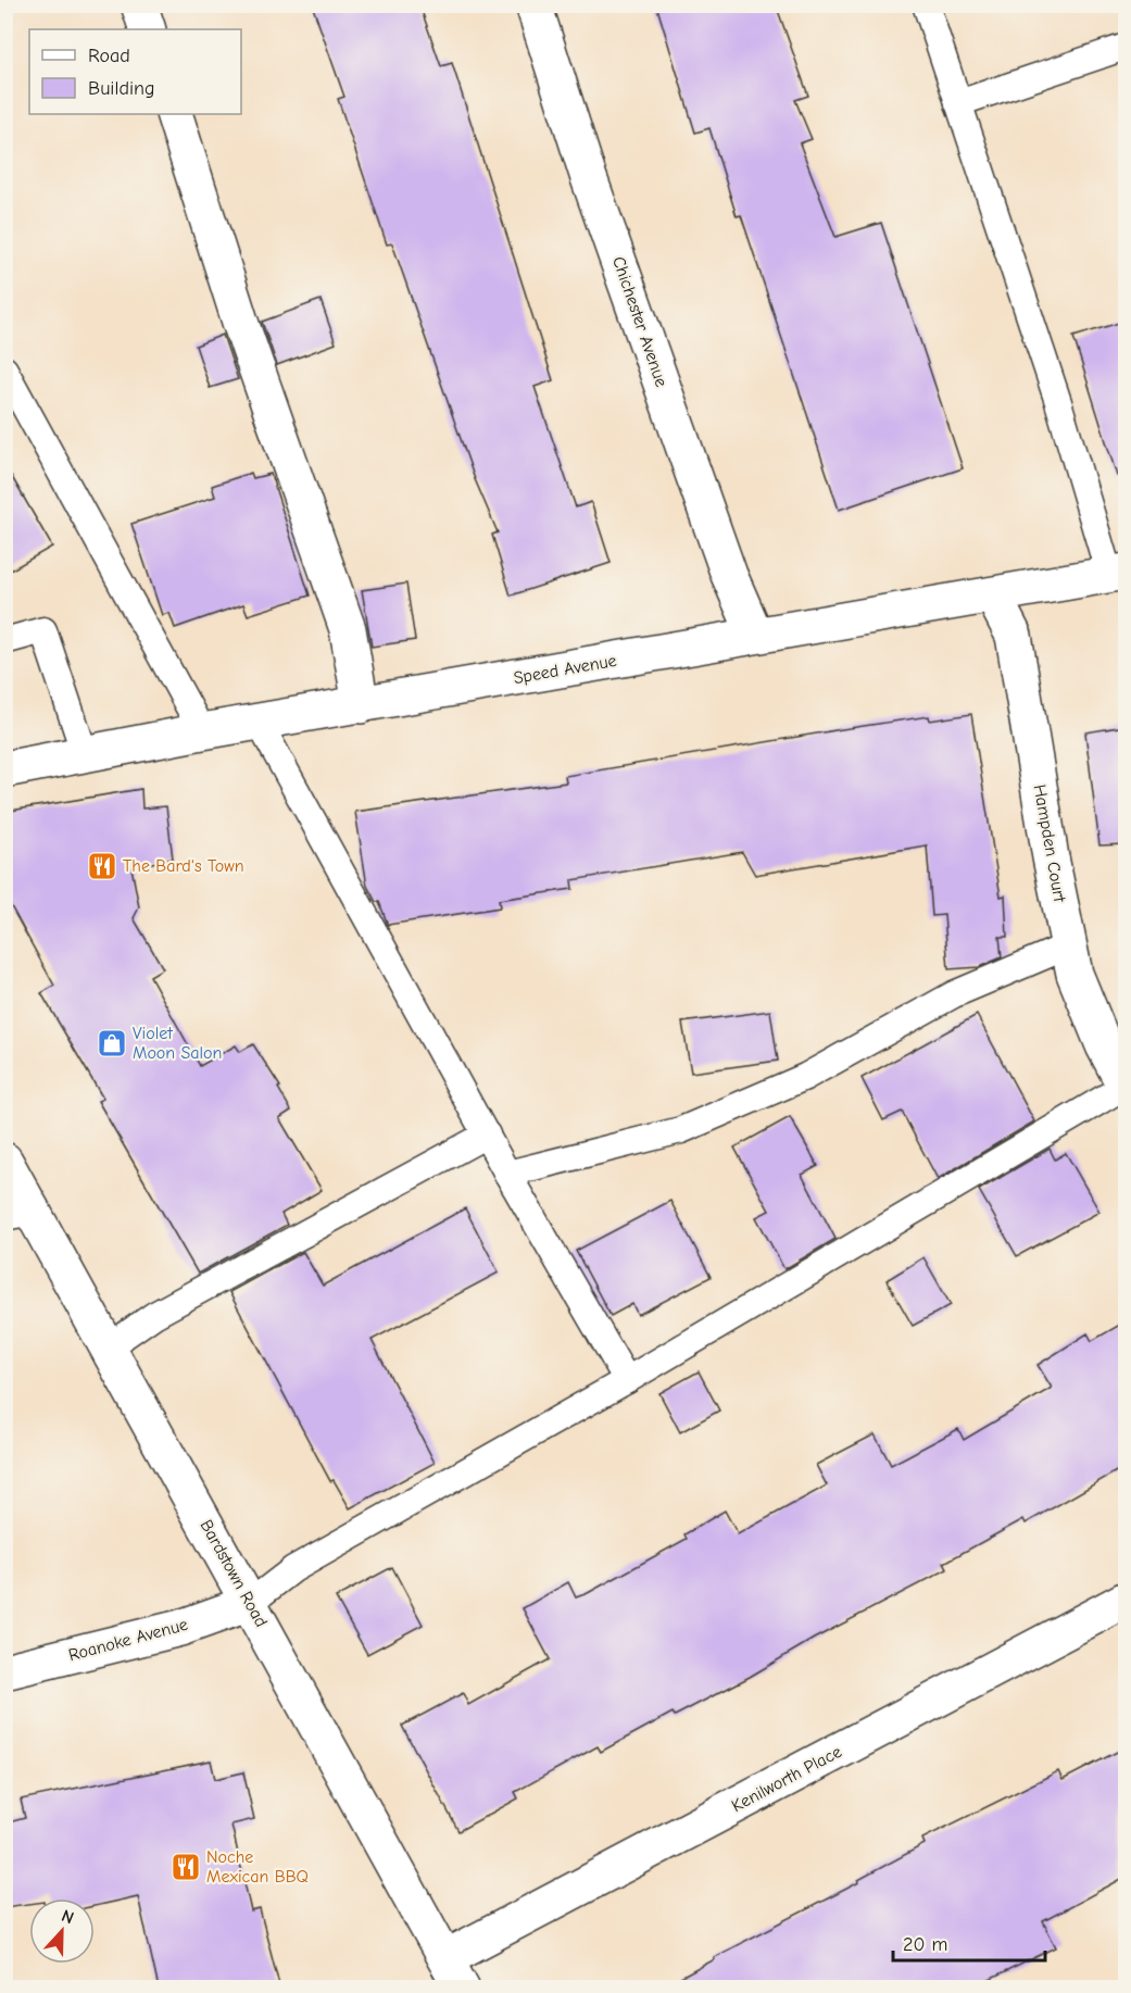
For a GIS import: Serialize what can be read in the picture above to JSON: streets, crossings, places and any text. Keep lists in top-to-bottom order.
{
  "streets": {
    "street": [
      "Chichester Avenue",
      "Speed Avenue",
      "Hampden Court",
      "Bardstown Road",
      "Roanoke Avenue",
      "Kenilworth Place"
    ]
  },
  "crossings": [
    ["Chichester Avenue", "Speed Avenue"],
    ["Speed Avenue", "Hampden Court"],
    ["Bardstown Road", "Roanoke Avenue"],
    ["Bardstown Road", "Kenilworth Place"]
  ],
  "places": {
    "restaurant": ["The Bard's Town", "Noche Mexican BBQ"],
    "shop": ["Violet Moon Salon"]
  },
  "legend": ["Road", "Building"],
  "scale_bar": "20 m",
  "north": "top"
}
